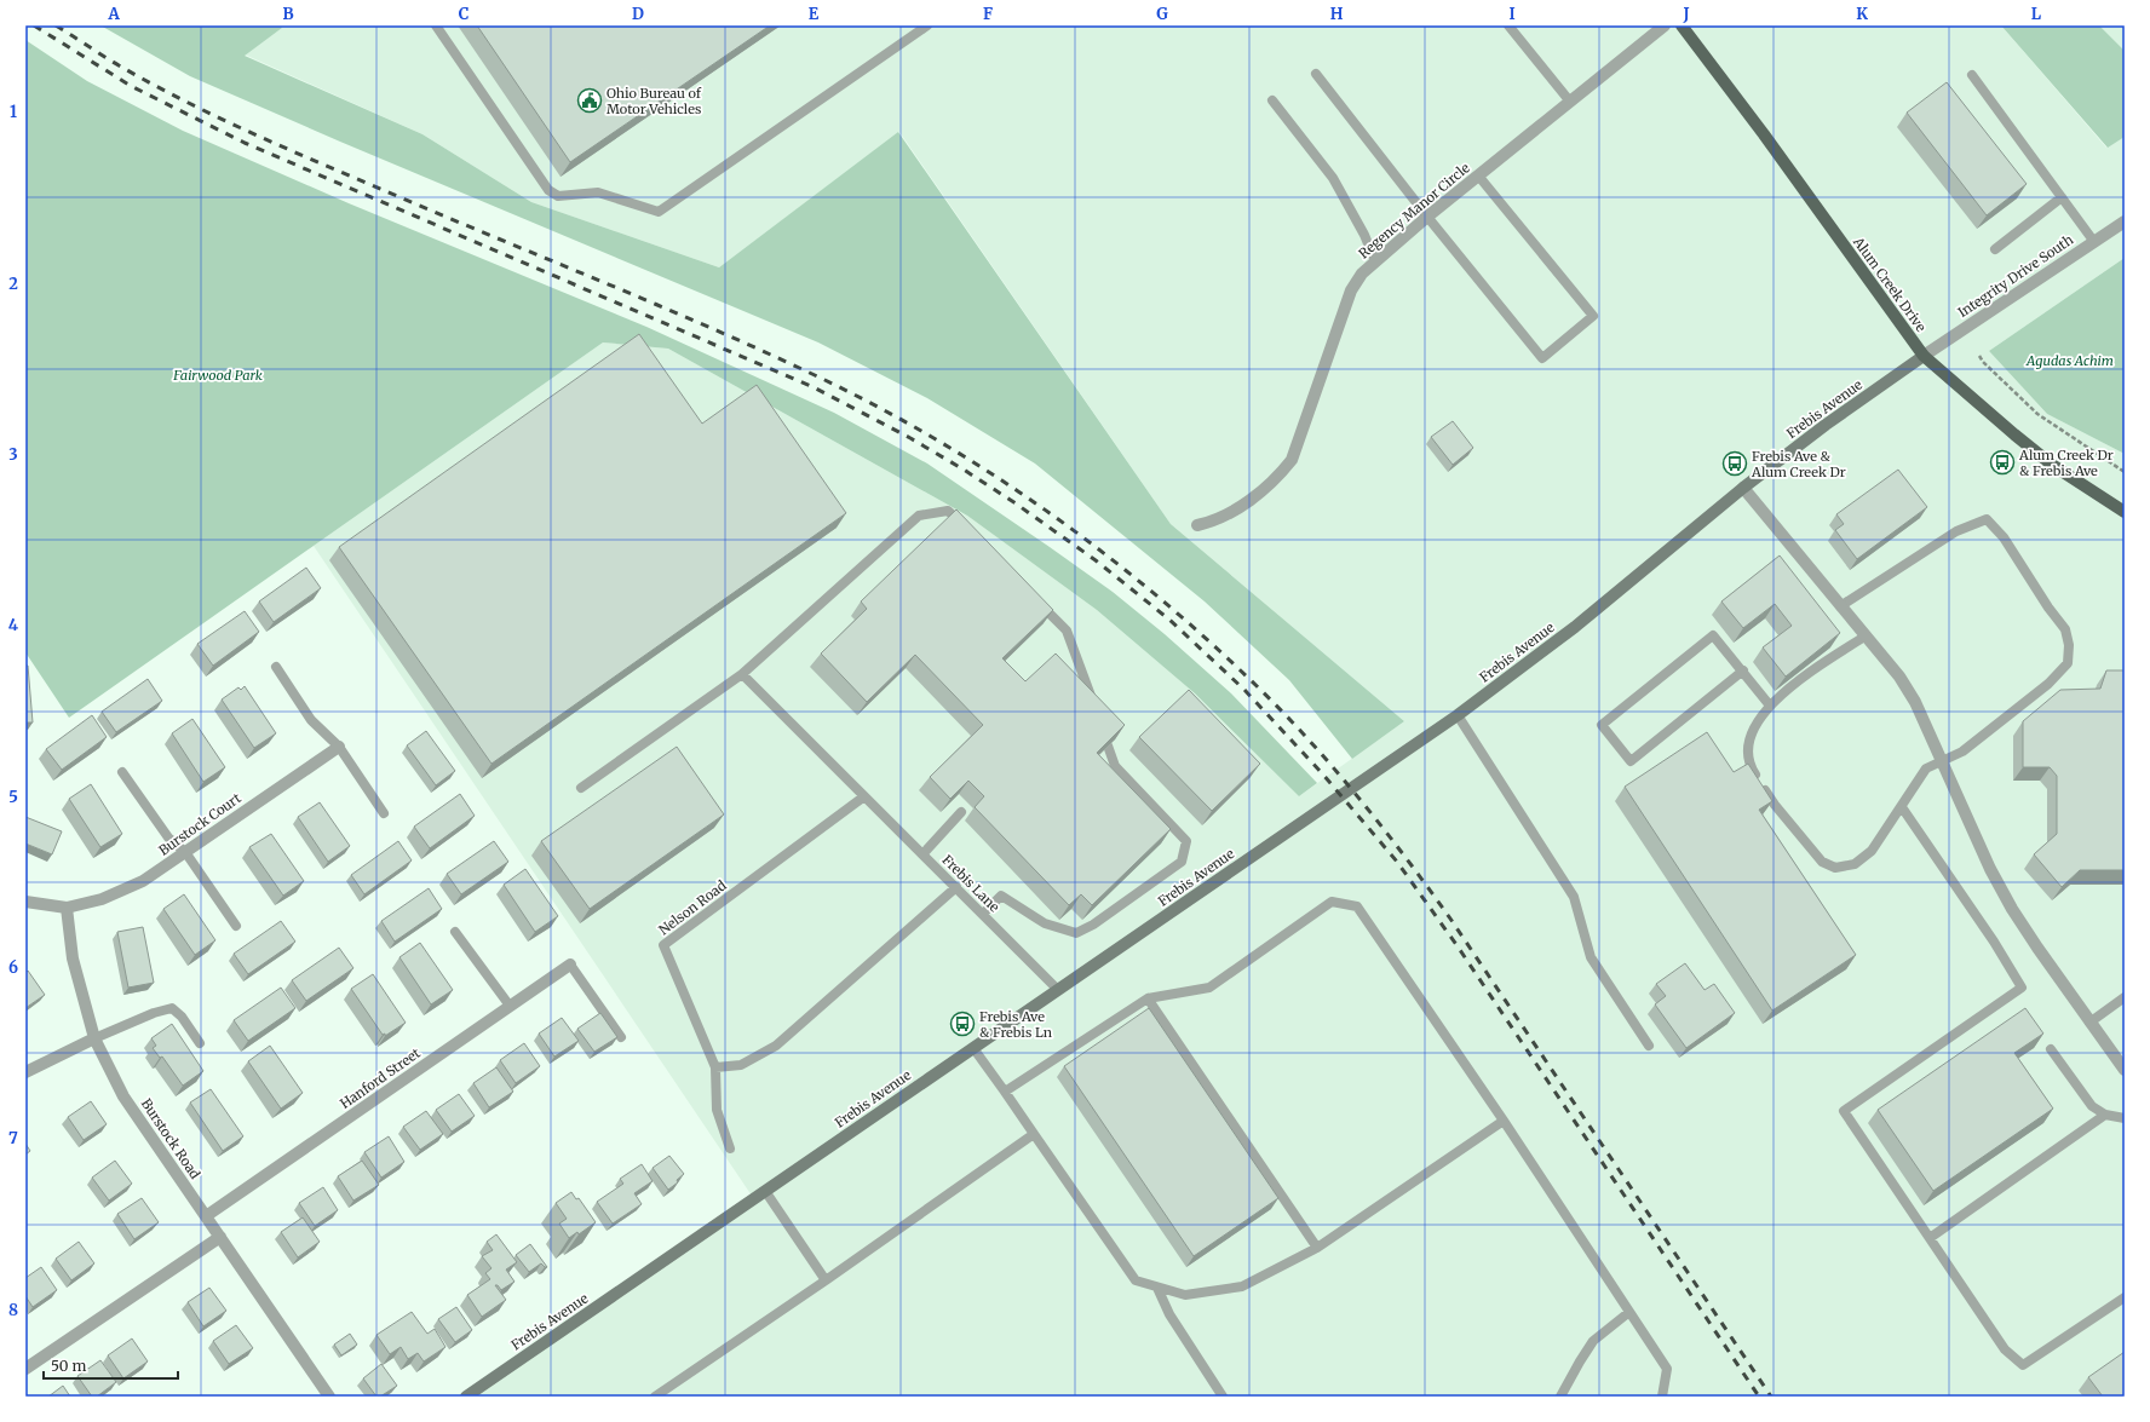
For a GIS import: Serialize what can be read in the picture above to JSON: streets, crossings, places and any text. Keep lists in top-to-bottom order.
{
  "streets": {
    "main road": ["Alum Creek Drive", "Frebis Avenue"],
    "street": [
      "Regency Manor Circle",
      "Integrity Drive South",
      "Burstock Court",
      "Hanford Street",
      "Burstock Road"
    ],
    "lane": ["Frebis Lane", "Nelson Road"]
  },
  "crossings": [
    ["Integrity Drive South", "Alum Creek Drive"],
    ["Integrity Drive South", "Frebis Avenue"],
    ["Alum Creek Drive", "Frebis Avenue"],
    ["Frebis Avenue", "Frebis Lane"],
    ["Burstock Court", "Burstock Road"],
    ["Frebis Lane", "Nelson Road"],
    ["Hanford Street", "Burstock Road"]
  ],
  "parks": ["Agudas Achim", "Fairwood Park"],
  "places": {
    "public building": ["Ohio Bureau of Motor Vehicles"],
    "bus stop": ["Alum Creek Dr & Frebis Ave", "Frebis Ave & Alum Creek Dr", "Frebis Ave & Frebis Ln"]
  },
  "scale_bar": "50 m",
  "grid": {
    "columns": [
      "A",
      "B",
      "C",
      "D",
      "E",
      "F",
      "G",
      "H",
      "I",
      "J",
      "K",
      "L"
    ],
    "rows": [
      "1",
      "2",
      "3",
      "4",
      "5",
      "6",
      "7",
      "8"
    ]
  }
}
